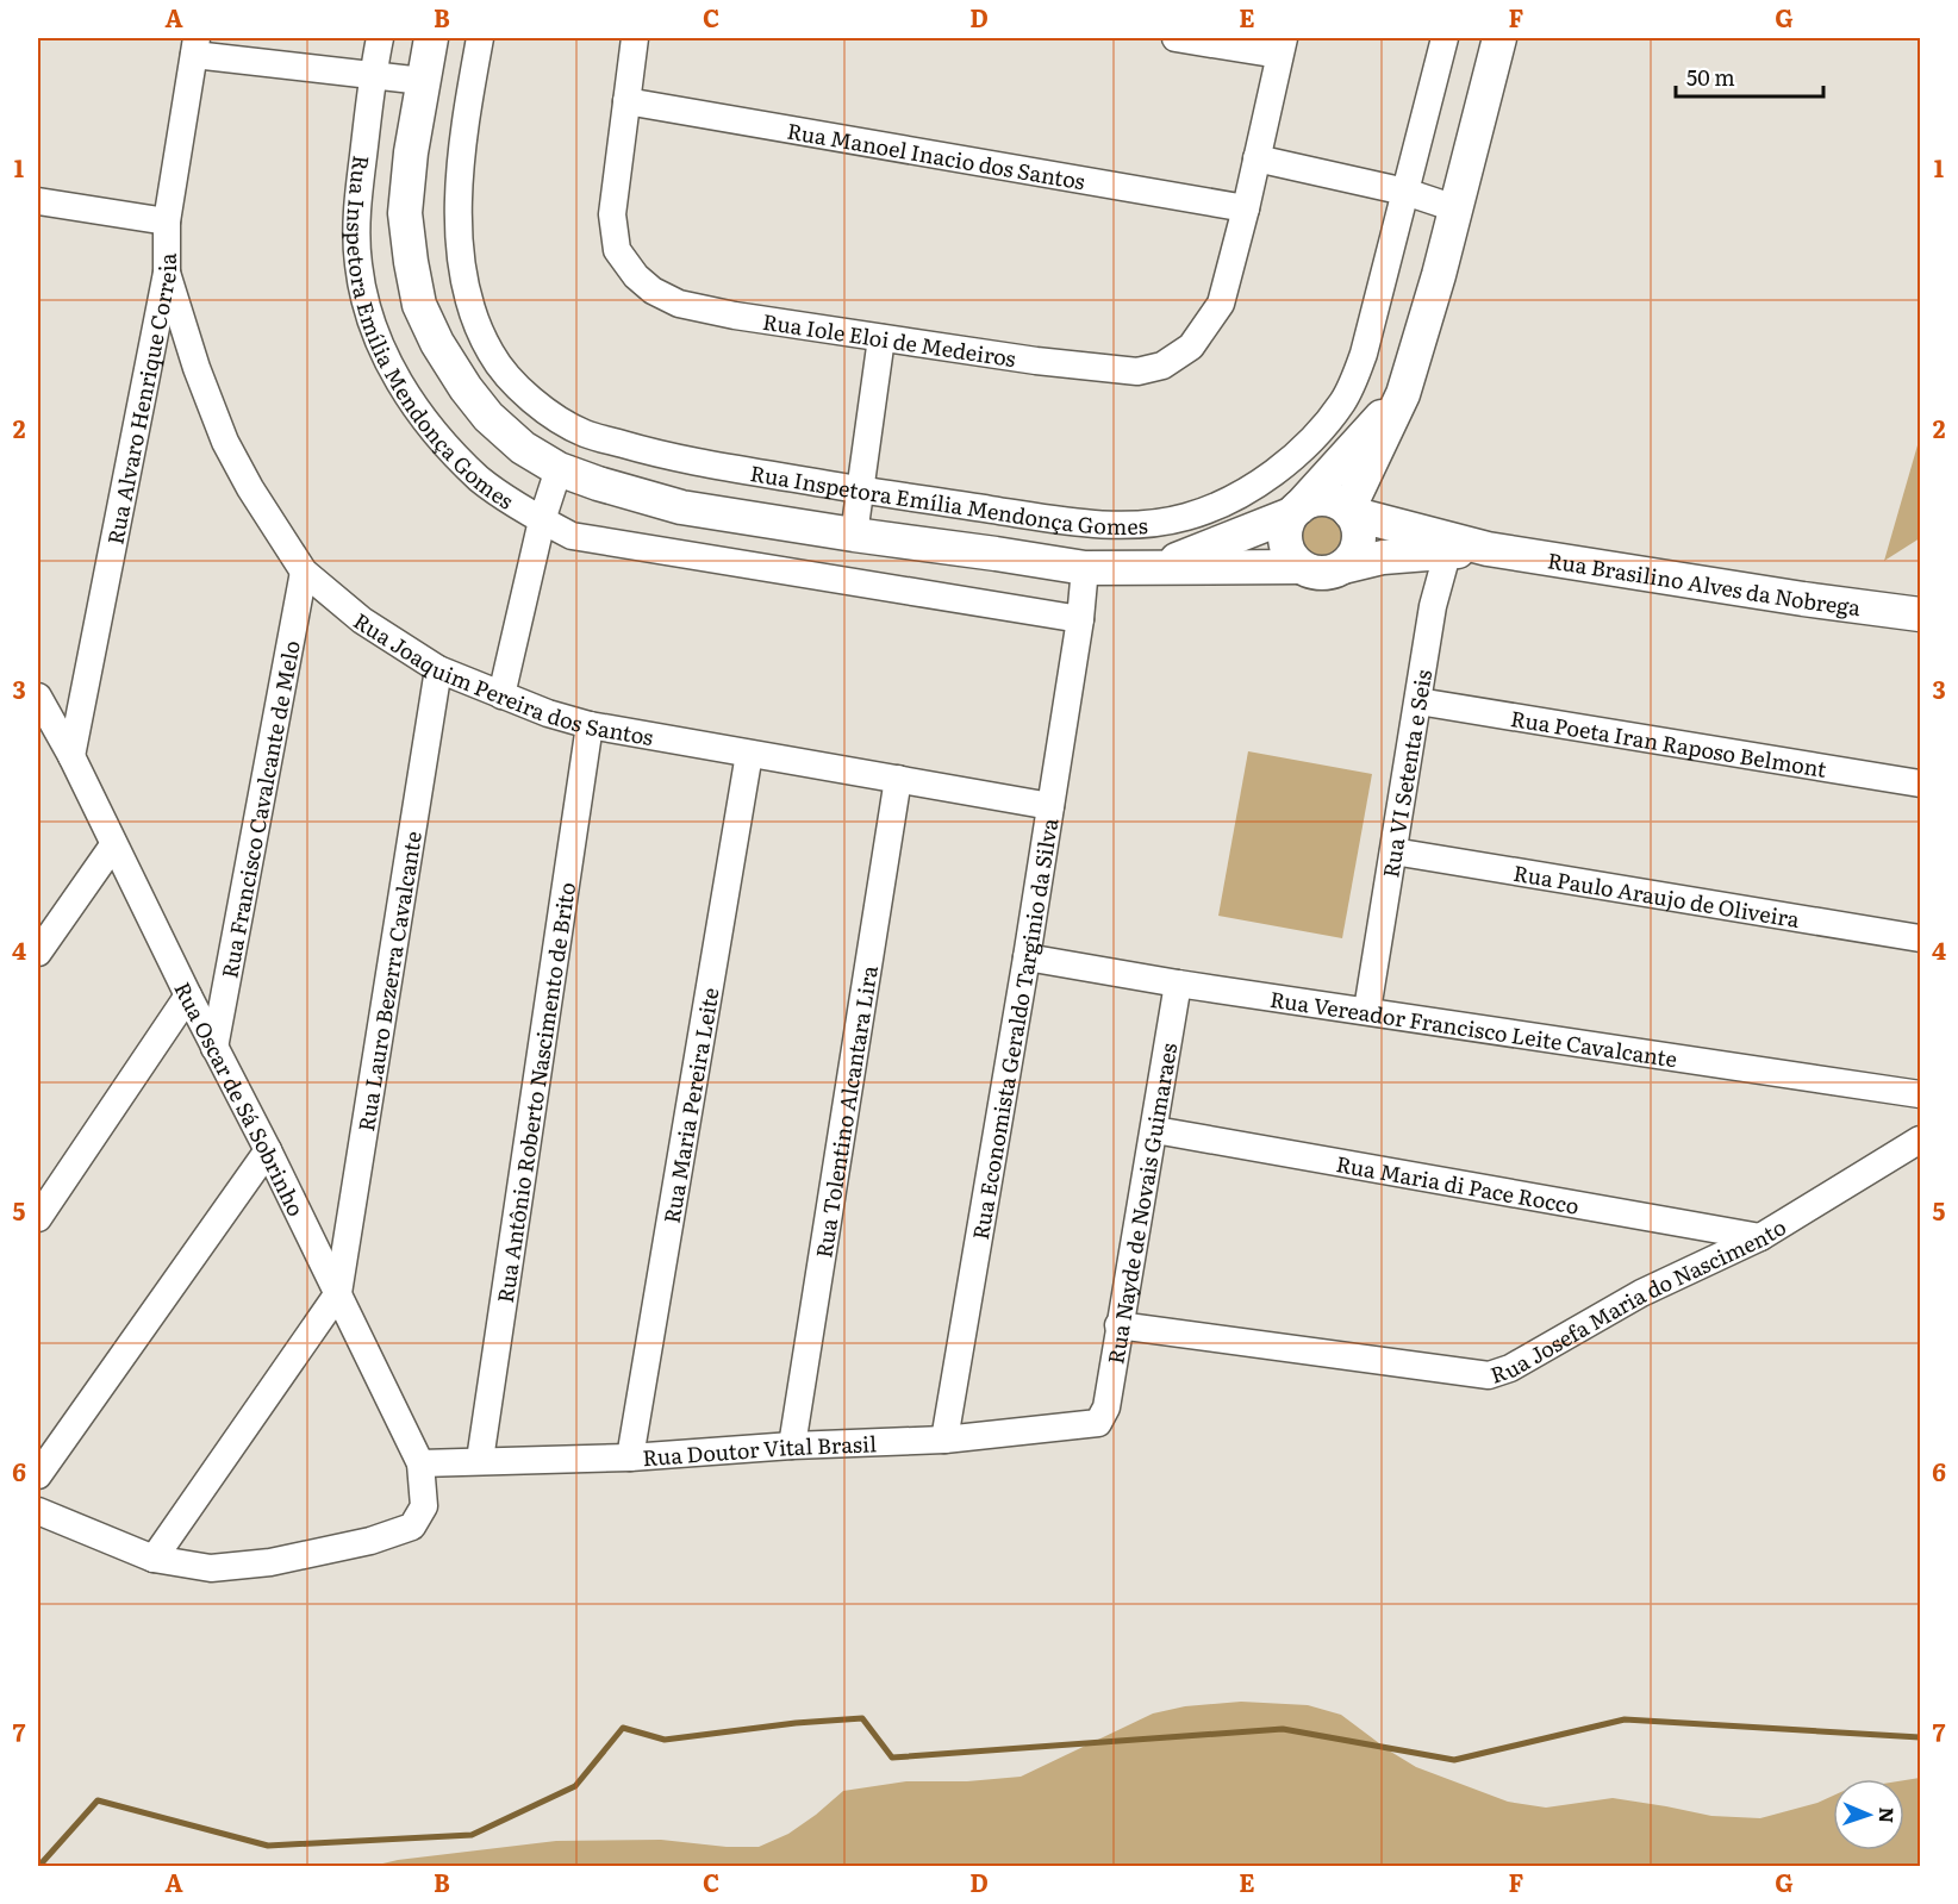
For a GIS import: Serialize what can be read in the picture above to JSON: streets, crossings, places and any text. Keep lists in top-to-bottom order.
{
  "streets": {
    "main road": ["Rua Inspetora Emília Mendonça Gomes", "Rua Brasilino Alves da Nobrega"],
    "street": [
      "Rua Manoel Inacio dos Santos",
      "Rua Iole Eloi de Medeiros",
      "Rua Alvaro Henrique Correia",
      "Rua Joaquim Pereira dos Santos",
      "Rua Poeta Iran Raposo Belmont",
      "Rua VI Setenta e Seis",
      "Rua Francisco Cavalcante de Melo",
      "Rua Paulo Araujo de Oliveira",
      "Rua Lauro Bezerra Cavalcante",
      "Rua Vereador Francisco Leite Cavalcante",
      "Rua Economista Geraldo Targinio da Silva",
      "Rua Antônio Roberto Nascimento de Brito",
      "Rua Oscar de Sá Sobrinho",
      "Rua Maria Pereira Leite",
      "Rua Tolentino Alcantara Lira",
      "Rua Maria di Pace Rocco",
      "Rua Nayde de Novais Guimaraes",
      "Rua Josefa Maria do Nascimento",
      "Rua Doutor Vital Brasil"
    ]
  },
  "crossings": [
    ["Rua Manoel Inacio dos Santos", "Rua Iole Eloi de Medeiros"],
    ["Rua Inspetora Emília Mendonça Gomes", "Rua Brasilino Alves da Nobrega"],
    ["Rua Inspetora Emília Mendonça Gomes", "Rua Economista Geraldo Targinio da Silva"],
    ["Rua Alvaro Henrique Correia", "Rua Joaquim Pereira dos Santos"],
    ["Rua Alvaro Henrique Correia", "Rua Oscar de Sá Sobrinho"],
    ["Rua Brasilino Alves da Nobrega", "Rua VI Setenta e Seis"],
    ["Rua Joaquim Pereira dos Santos", "Rua Francisco Cavalcante de Melo"],
    ["Rua Joaquim Pereira dos Santos", "Rua Lauro Bezerra Cavalcante"],
    ["Rua Joaquim Pereira dos Santos", "Rua Economista Geraldo Targinio da Silva"],
    ["Rua Joaquim Pereira dos Santos", "Rua Antônio Roberto Nascimento de Brito"],
    ["Rua Joaquim Pereira dos Santos", "Rua Maria Pereira Leite"],
    ["Rua Joaquim Pereira dos Santos", "Rua Tolentino Alcantara Lira"],
    ["Rua Poeta Iran Raposo Belmont", "Rua VI Setenta e Seis"],
    ["Rua VI Setenta e Seis", "Rua Paulo Araujo de Oliveira"],
    ["Rua VI Setenta e Seis", "Rua Vereador Francisco Leite Cavalcante"],
    ["Rua Francisco Cavalcante de Melo", "Rua Oscar de Sá Sobrinho"],
    ["Rua Lauro Bezerra Cavalcante", "Rua Oscar de Sá Sobrinho"],
    ["Rua Vereador Francisco Leite Cavalcante", "Rua Economista Geraldo Targinio da Silva"],
    ["Rua Vereador Francisco Leite Cavalcante", "Rua Nayde de Novais Guimaraes"],
    ["Rua Economista Geraldo Targinio da Silva", "Rua Doutor Vital Brasil"],
    ["Rua Antônio Roberto Nascimento de Brito", "Rua Doutor Vital Brasil"],
    ["Rua Oscar de Sá Sobrinho", "Rua Doutor Vital Brasil"],
    ["Rua Maria Pereira Leite", "Rua Doutor Vital Brasil"],
    ["Rua Tolentino Alcantara Lira", "Rua Doutor Vital Brasil"],
    ["Rua Maria di Pace Rocco", "Rua Nayde de Novais Guimaraes"],
    ["Rua Maria di Pace Rocco", "Rua Josefa Maria do Nascimento"],
    ["Rua Nayde de Novais Guimaraes", "Rua Josefa Maria do Nascimento"],
    ["Rua Nayde de Novais Guimaraes", "Rua Doutor Vital Brasil"]
  ],
  "scale_bar": "50 m",
  "north": "right",
  "grid": {
    "columns": [
      "A",
      "B",
      "C",
      "D",
      "E",
      "F",
      "G"
    ],
    "rows": [
      "1",
      "2",
      "3",
      "4",
      "5",
      "6",
      "7"
    ]
  }
}
